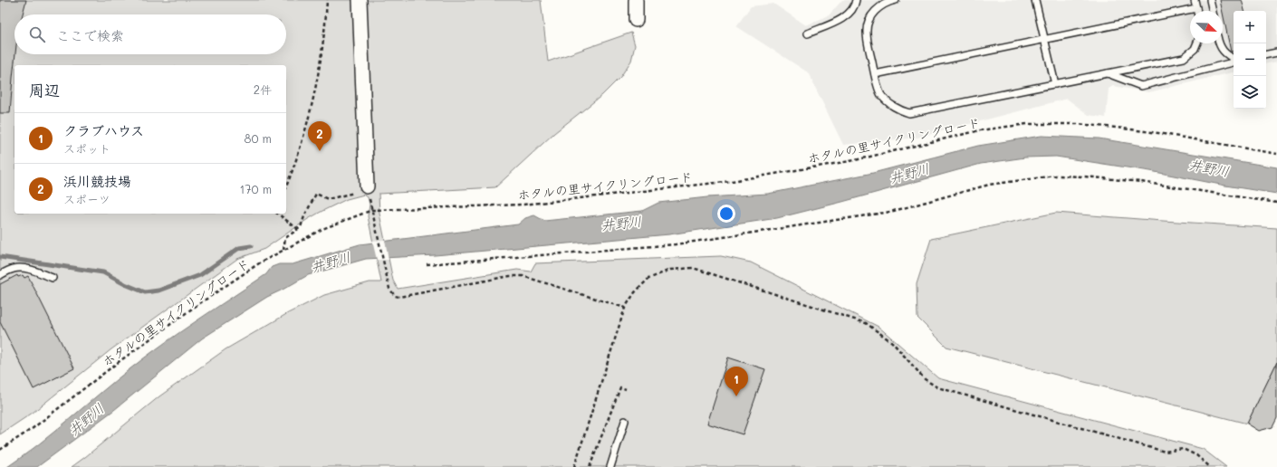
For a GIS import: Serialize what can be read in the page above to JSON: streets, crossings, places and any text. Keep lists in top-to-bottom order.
{
  "streets": {
    "path": ["ホタルの里サイクリングロード"]
  },
  "water": ["井野川"],
  "north": "bottom right",
  "page": {
    "map_buttons": ["+", "−"],
    "search": "ここで検索",
    "heading": ["周辺", "2件"],
    "list": [
      {
        "mark": "1",
        "name": "クラブハウス",
        "note": "スポット",
        "value": "80 m"
      },
      {
        "mark": "2",
        "name": "浜川競技場",
        "note": "スポーツ",
        "value": "170 m"
      }
    ],
    "pins": ["2", "1"]
  }
}
